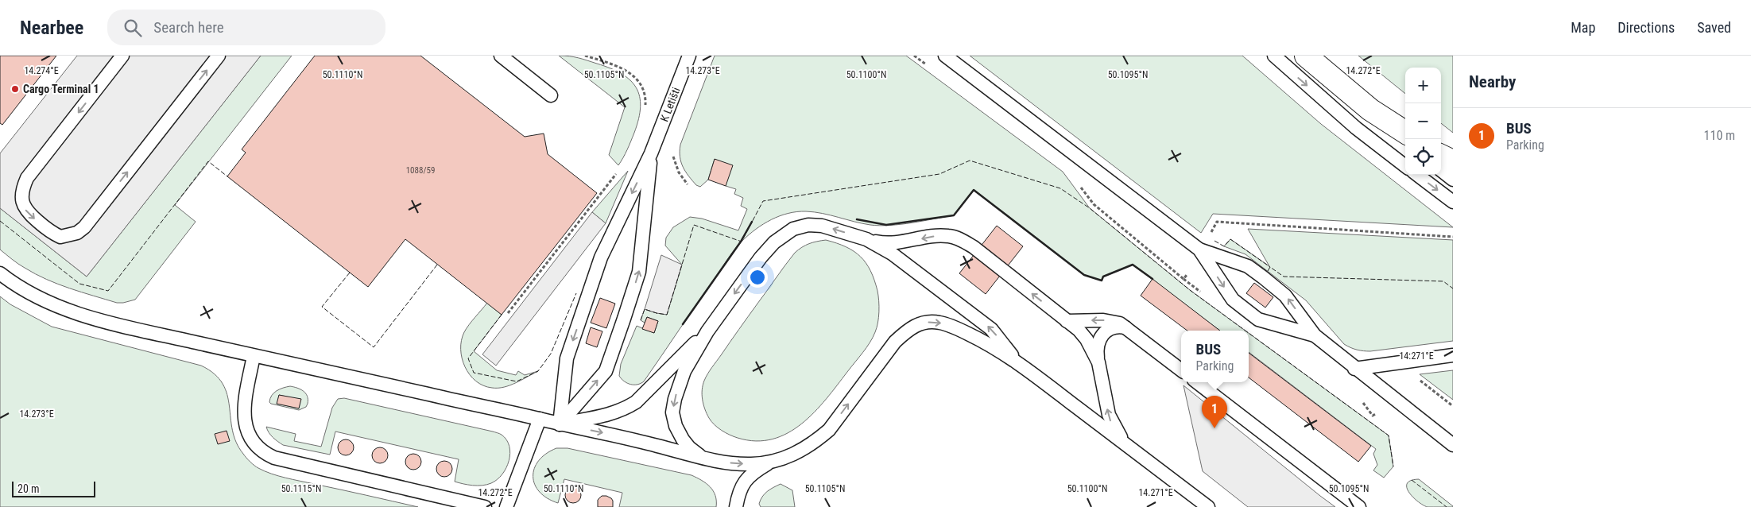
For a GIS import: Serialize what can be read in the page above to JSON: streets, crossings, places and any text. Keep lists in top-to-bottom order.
{
  "streets": {
    "lane": ["K Letišti"]
  },
  "places": ["Cargo Terminal 1"],
  "house_numbers": ["1088/59"],
  "scale_bar": "20 m",
  "page": {
    "header": "Nearbee",
    "search": "Search here",
    "nav": ["Map", "Directions", "Saved"],
    "heading": "Nearby",
    "map_buttons": ["+", "−"],
    "list": [
      {
        "mark": "1",
        "name": "BUS",
        "note": "Parking",
        "value": "110 m"
      }
    ],
    "popup": ["BUS", "Parking"],
    "pins": "1",
    "scale": "20 m"
  },
  "coordinates": [
    "14.274°E",
    "14.273°E",
    "14.272°E",
    "50.1110°N",
    "50.1105°N",
    "50.1100°N",
    "50.1095°N",
    "14.271°E",
    "50.1115°N"
  ]
}
